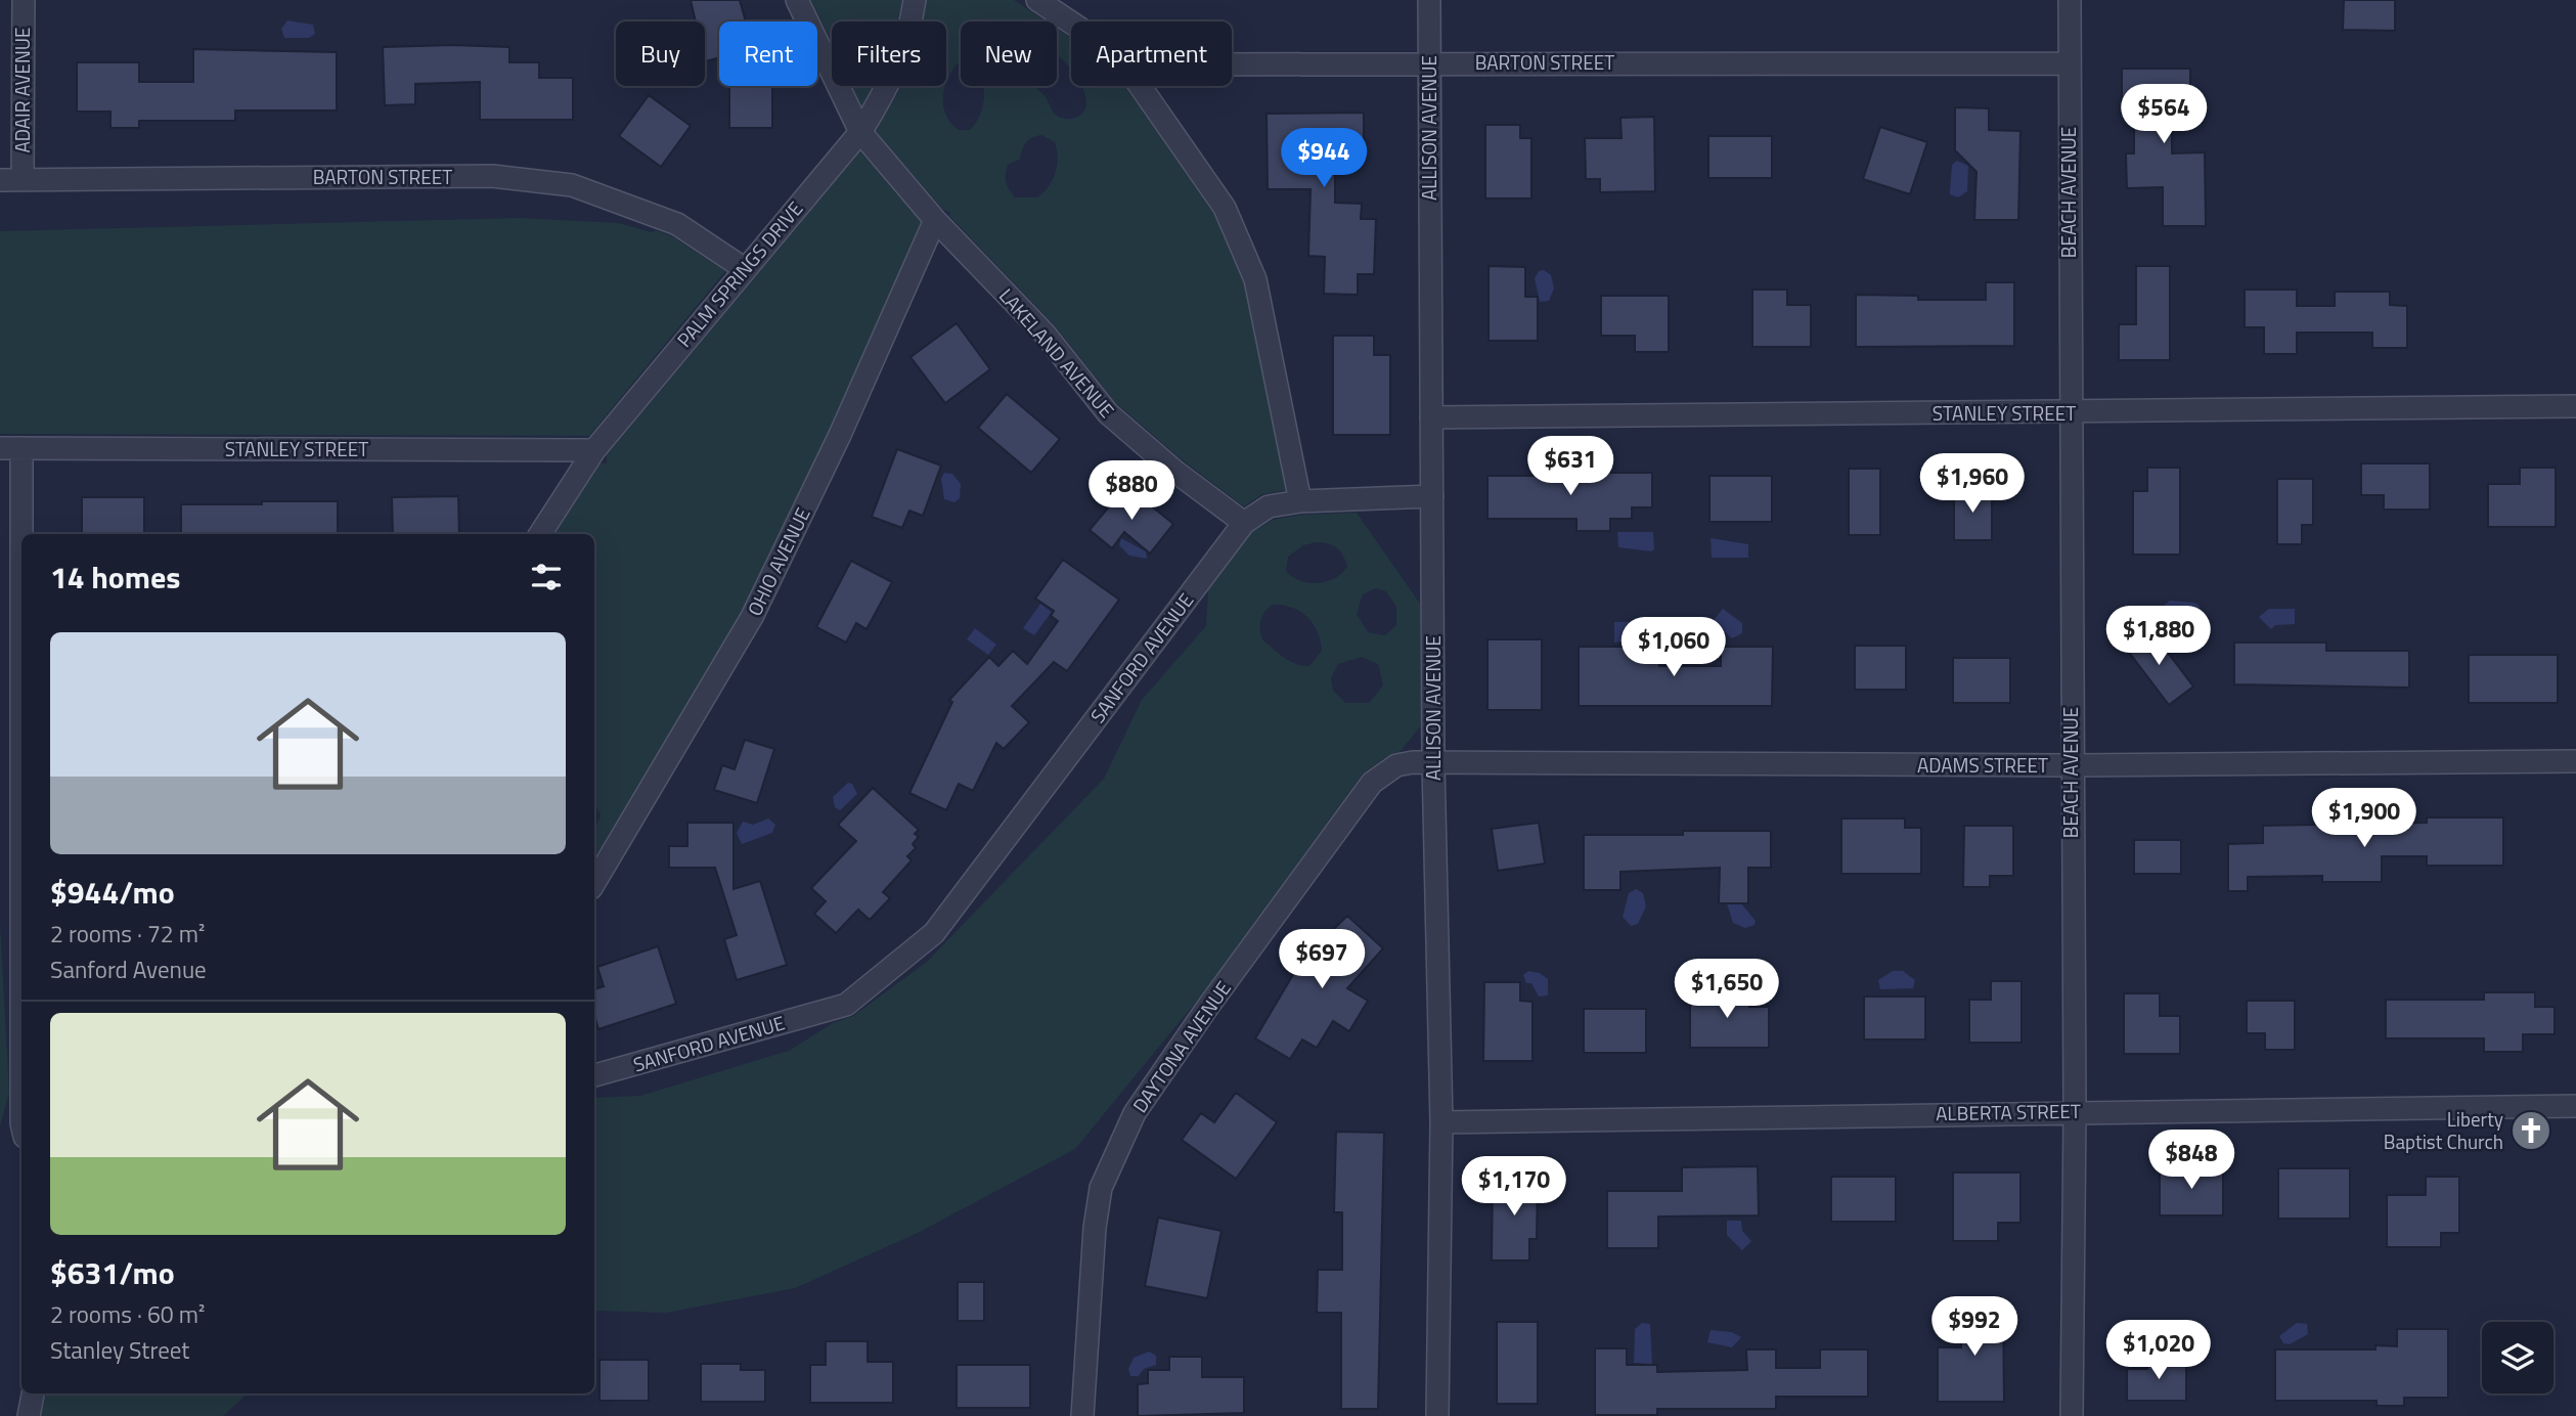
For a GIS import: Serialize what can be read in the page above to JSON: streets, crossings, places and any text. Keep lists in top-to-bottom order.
{
  "streets": {
    "street": [
      "BARTON STREET",
      "ADAIR AVENUE",
      "ALLISON AVENUE",
      "BEACH AVENUE",
      "PALM SPRINGS DRIVE",
      "LAKELAND AVENUE",
      "STANLEY STREET",
      "OHIO AVENUE",
      "SANFORD AVENUE",
      "ADAMS STREET",
      "DAYTONA AVENUE",
      "ALBERTA STREET"
    ]
  },
  "crossings": [
    ["BARTON STREET", "ADAIR AVENUE"],
    ["BARTON STREET", "ALLISON AVENUE"],
    ["BARTON STREET", "BEACH AVENUE"],
    ["BARTON STREET", "PALM SPRINGS DRIVE"],
    ["ALLISON AVENUE", "STANLEY STREET"],
    ["ALLISON AVENUE", "ADAMS STREET"],
    ["ALLISON AVENUE", "DAYTONA AVENUE"],
    ["ALLISON AVENUE", "ALBERTA STREET"],
    ["BEACH AVENUE", "STANLEY STREET"],
    ["BEACH AVENUE", "ADAMS STREET"],
    ["BEACH AVENUE", "ALBERTA STREET"],
    ["PALM SPRINGS DRIVE", "LAKELAND AVENUE"],
    ["PALM SPRINGS DRIVE", "STANLEY STREET"],
    ["LAKELAND AVENUE", "OHIO AVENUE"],
    ["LAKELAND AVENUE", "SANFORD AVENUE"],
    ["ADAMS STREET", "DAYTONA AVENUE"]
  ],
  "places": {
    "church": ["Liberty Baptist Church"]
  },
  "page": {
    "chip": [
      "Buy",
      "Rent",
      "Filters",
      "New",
      "Apartment"
    ],
    "price": [
      "$564",
      "$944",
      "$631",
      "$1,960",
      "$880",
      "$1,880",
      "$1,060",
      "$1,900",
      "$697",
      "$1,650",
      "$848",
      "$1,170",
      "$992",
      "$1,020"
    ],
    "heading": "14 homes",
    "list": [
      {
        "name": "$944/mo",
        "note": "2 rooms · 72 m² · Sanford Avenue"
      },
      {
        "name": "$631/mo",
        "note": "2 rooms · 60 m² · Stanley Street"
      }
    ]
  }
}
